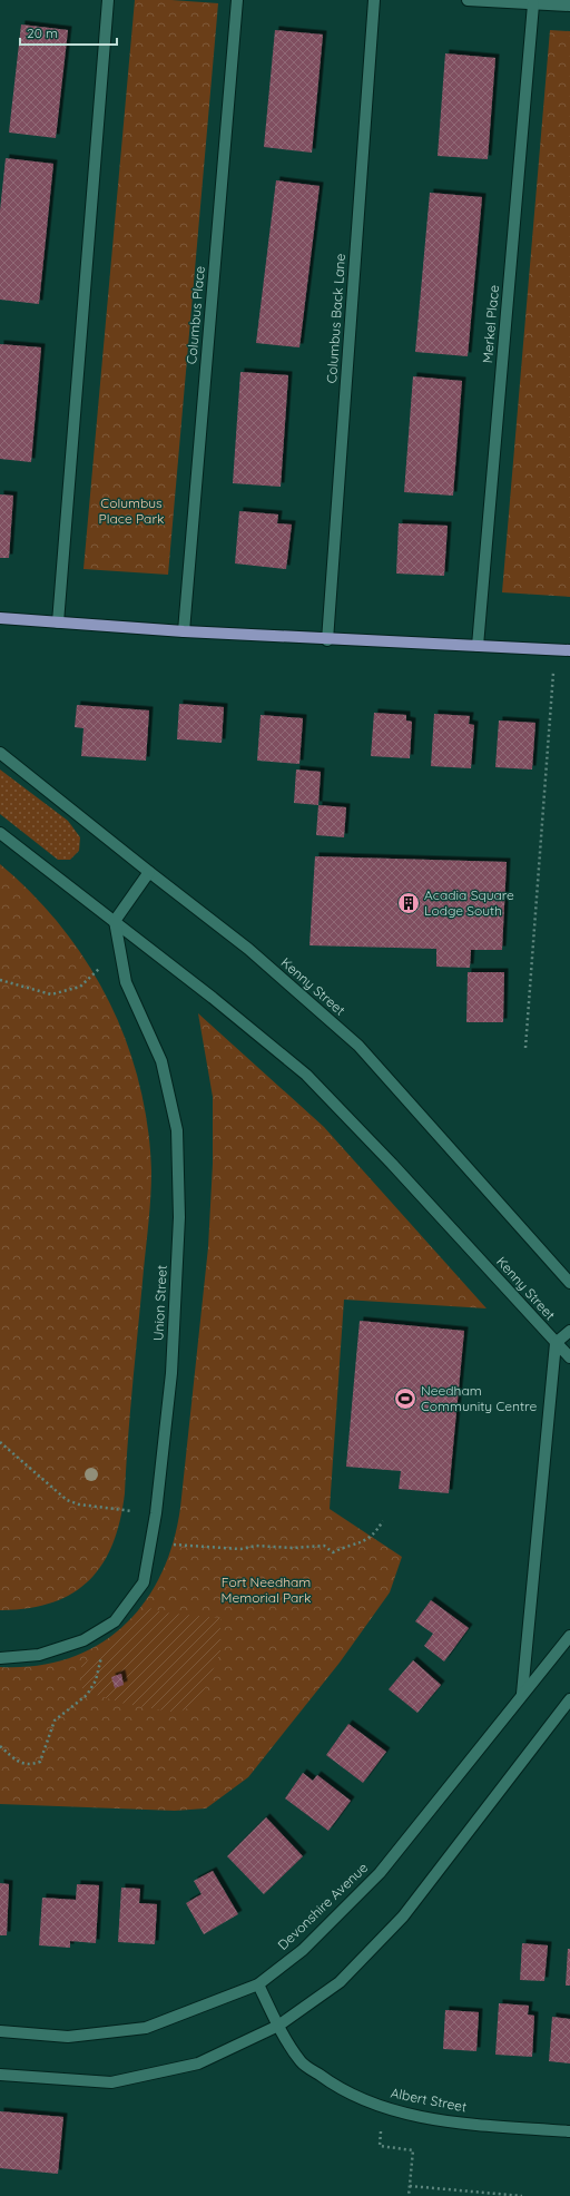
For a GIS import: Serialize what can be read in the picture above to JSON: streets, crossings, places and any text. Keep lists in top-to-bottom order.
{
  "streets": {
    "street": [
      "Columbus Place",
      "Columbus Back Lane",
      "Merkel Place",
      "Kenny Street",
      "Union Street",
      "Devonshire Avenue",
      "Albert Street"
    ]
  },
  "crossings": [
    ["Kenny Street", "Union Street"],
    ["Devonshire Avenue", "Albert Street"]
  ],
  "parks": ["Columbus Place Park", "Fort Needham Memorial Park"],
  "places": {
    "building": ["Acadia Square Lodge South"],
    "sports": ["Needham Community Centre"]
  },
  "scale_bar": "20 m"
}
